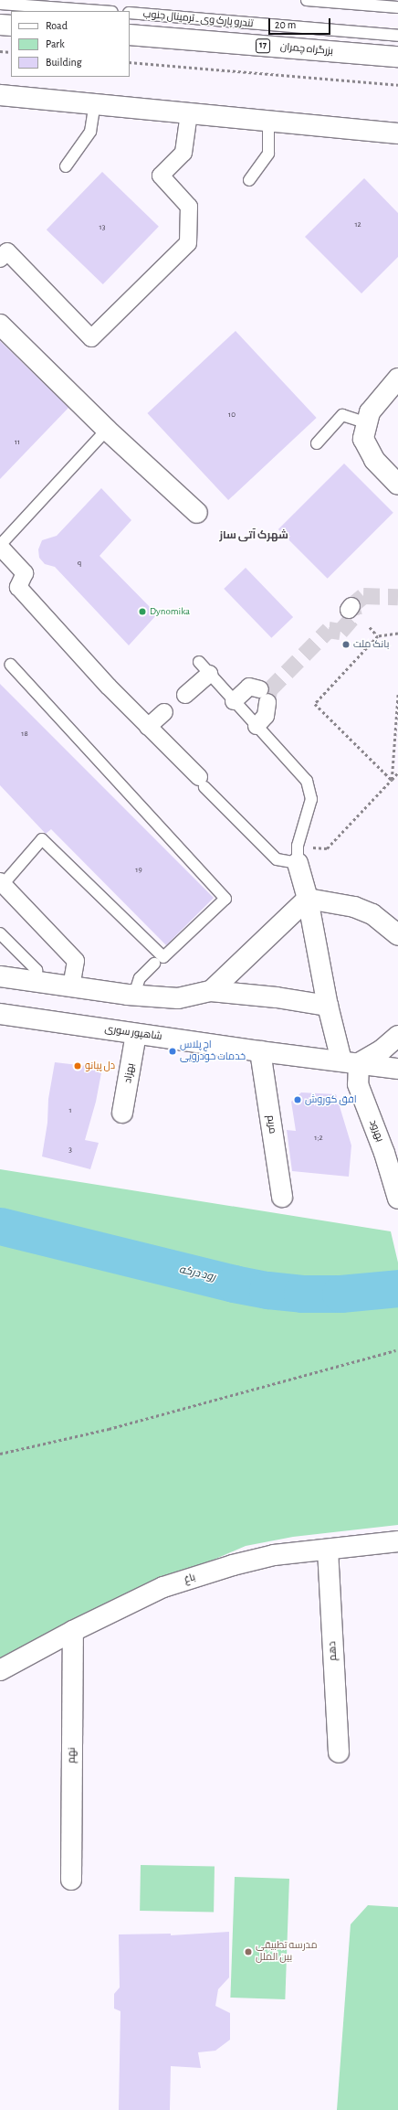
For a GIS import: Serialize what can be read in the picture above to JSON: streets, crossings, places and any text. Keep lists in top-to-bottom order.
{
  "streets": {
    "main road": [
      "17",
      "بزرگراه چمران",
      "شاهپور سوری",
      "بهزاد",
      "مریم",
      "بهرود",
      "باغ",
      "دهم",
      "نهم"
    ],
    "lane": ["تندرو پارک وی ـ ترمینال جنوب"]
  },
  "crossings": [
    ["شاهپور سوری", "بهزاد"],
    ["شاهپور سوری", "مریم"],
    ["شاهپور سوری", "بهرود"],
    ["باغ", "دهم"],
    ["باغ", "نهم"]
  ],
  "districts": ["شهرک آتی ساز"],
  "water": ["رود درکه"],
  "places": [
    "Dynomika",
    "بانک ملت",
    "اچ پلاس خدمات خودرویی",
    "دل پیانو",
    "افق کوروش",
    "مدرسه تطبیقی بین الملل"
  ],
  "house_numbers": [
    "12",
    "13",
    "10",
    "11",
    "۹",
    "18",
    "19",
    "1",
    "1;2",
    "3"
  ],
  "legend": ["Road", "Park", "Building"],
  "scale_bar": "20 m"
}
